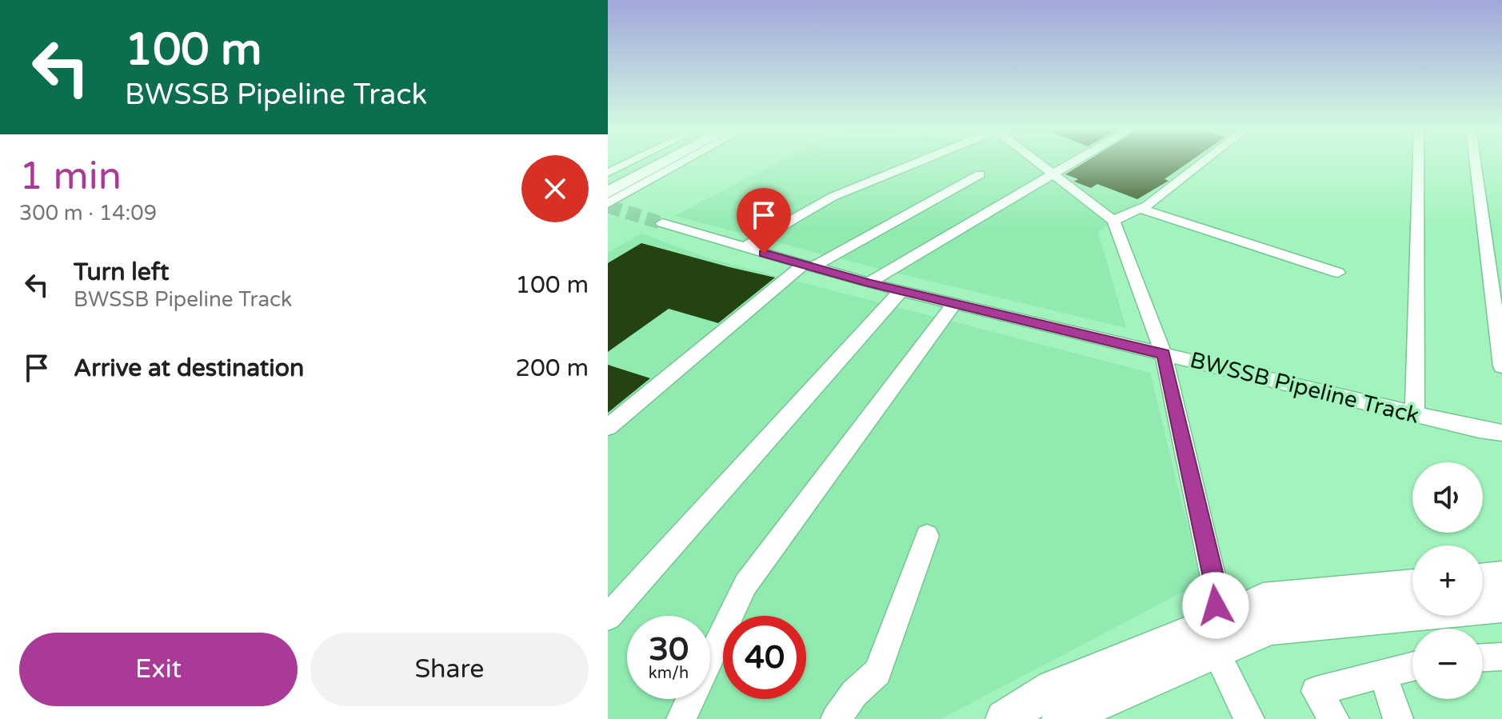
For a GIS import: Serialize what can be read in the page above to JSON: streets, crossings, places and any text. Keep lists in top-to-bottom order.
{
  "streets": {
    "street": ["BWSSB Pipeline Track"]
  },
  "page": {
    "turn": ["100 m", "BWSSB Pipeline Track"],
    "heading": ["1 min", "300 m · 14:09"],
    "list": [
      {
        "name": "Turn left",
        "note": "BWSSB Pipeline Track",
        "value": "100 m"
      },
      {
        "name": "Arrive at destination",
        "value": "200 m"
      }
    ],
    "map_buttons": ["+", "−"],
    "speed": "30 km/h",
    "limit": "40",
    "buttons": ["Exit", "Share"]
  }
}
